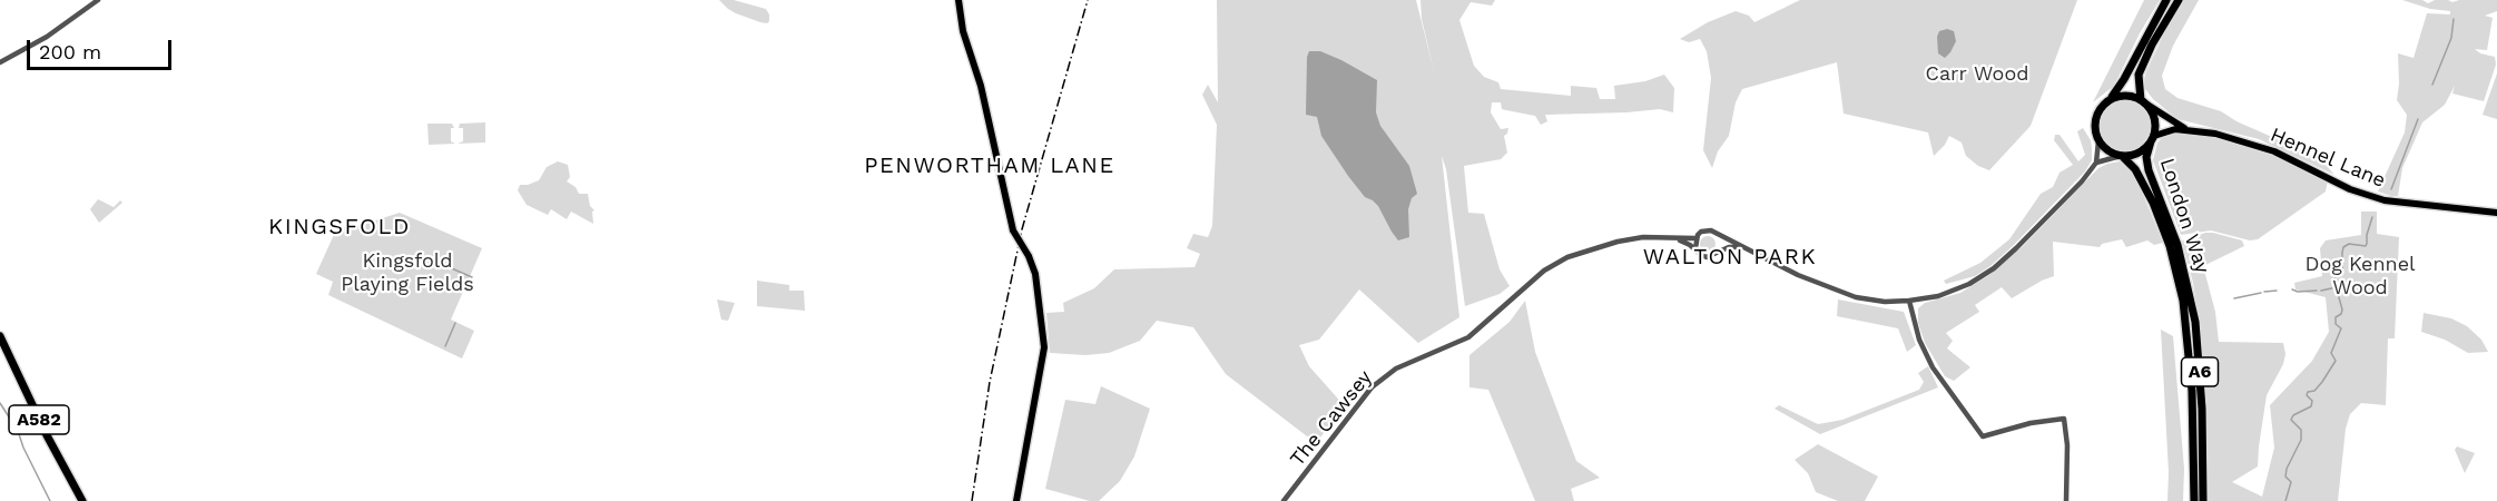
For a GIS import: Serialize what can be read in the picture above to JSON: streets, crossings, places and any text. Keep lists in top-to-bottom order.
{
  "streets": {
    "highway": ["London Way", "A6", "A582"],
    "main road": ["Hennel Lane"],
    "street": ["The Cawsey"]
  },
  "crossings": [
    ["Hennel Lane", "London Way"],
    ["Hennel Lane", "A6"],
    ["London Way", "A6"]
  ],
  "districts": ["PENWORTHAM LANE", "KINGSFOLD", "WALTON PARK"],
  "parks": ["Carr Wood", "Kingsfold Playing Fields", "Dog Kennel Wood"],
  "scale_bar": "200 m"
}
